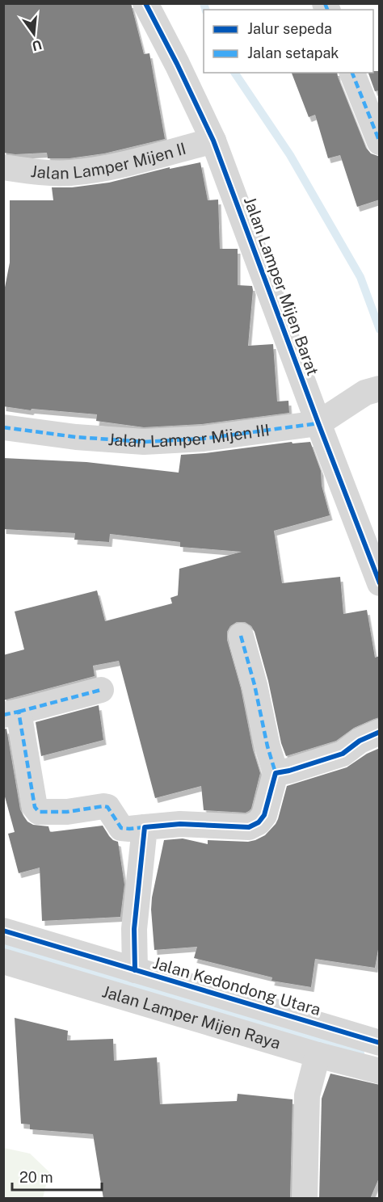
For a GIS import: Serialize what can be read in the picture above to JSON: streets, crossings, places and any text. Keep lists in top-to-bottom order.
{
  "streets": {
    "street": [
      "Jalan Lamper Mijen II",
      "Jalan Lamper Mijen Barat",
      "Jalan Lamper Mijen III",
      "Jalan Kedondong Utara",
      "Jalan Lamper Mijen Raya"
    ]
  },
  "crossings": [
    ["Jalan Lamper Mijen II", "Jalan Lamper Mijen Barat"],
    ["Jalan Lamper Mijen Barat", "Jalan Lamper Mijen III"]
  ],
  "legend": ["Jalur sepeda", "Jalan setapak"],
  "scale_bar": "20 m",
  "north": "bottom"
}
